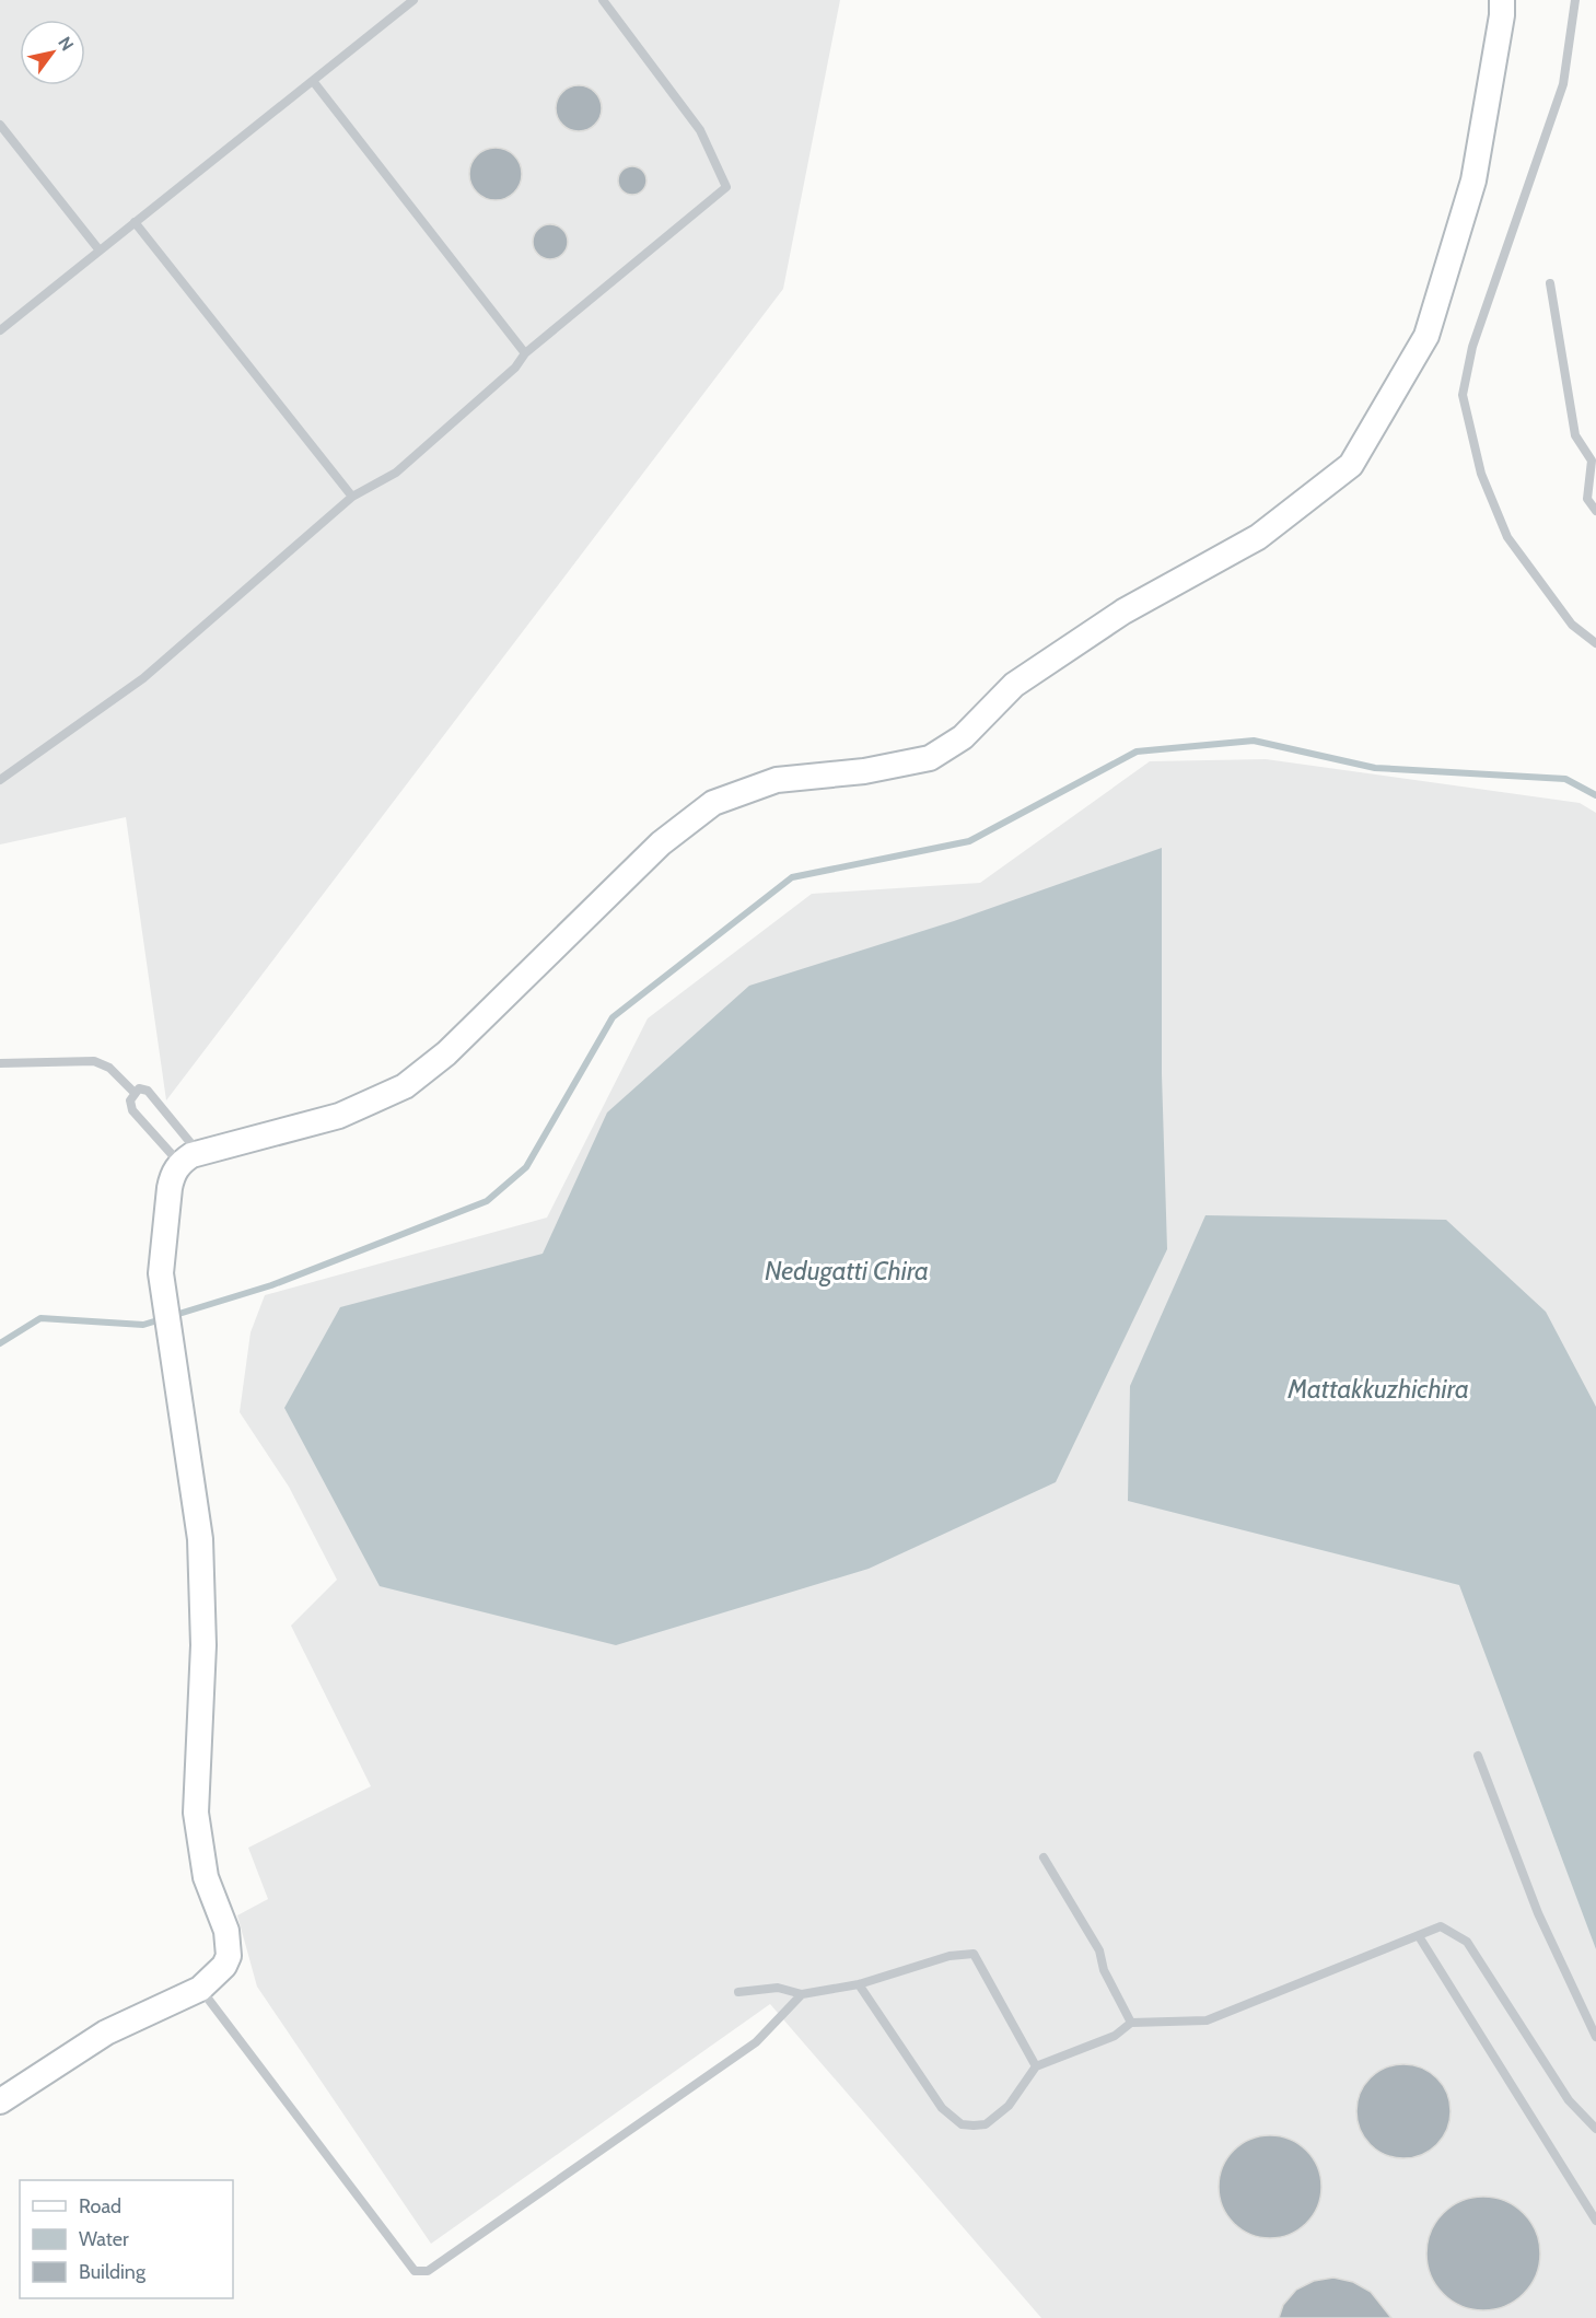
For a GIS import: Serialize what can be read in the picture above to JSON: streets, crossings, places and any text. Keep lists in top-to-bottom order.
{
  "water": ["Nedugatti Chira", "Mattakkuzhichira"],
  "legend": ["Road", "Water", "Building"],
  "north": "top right"
}
